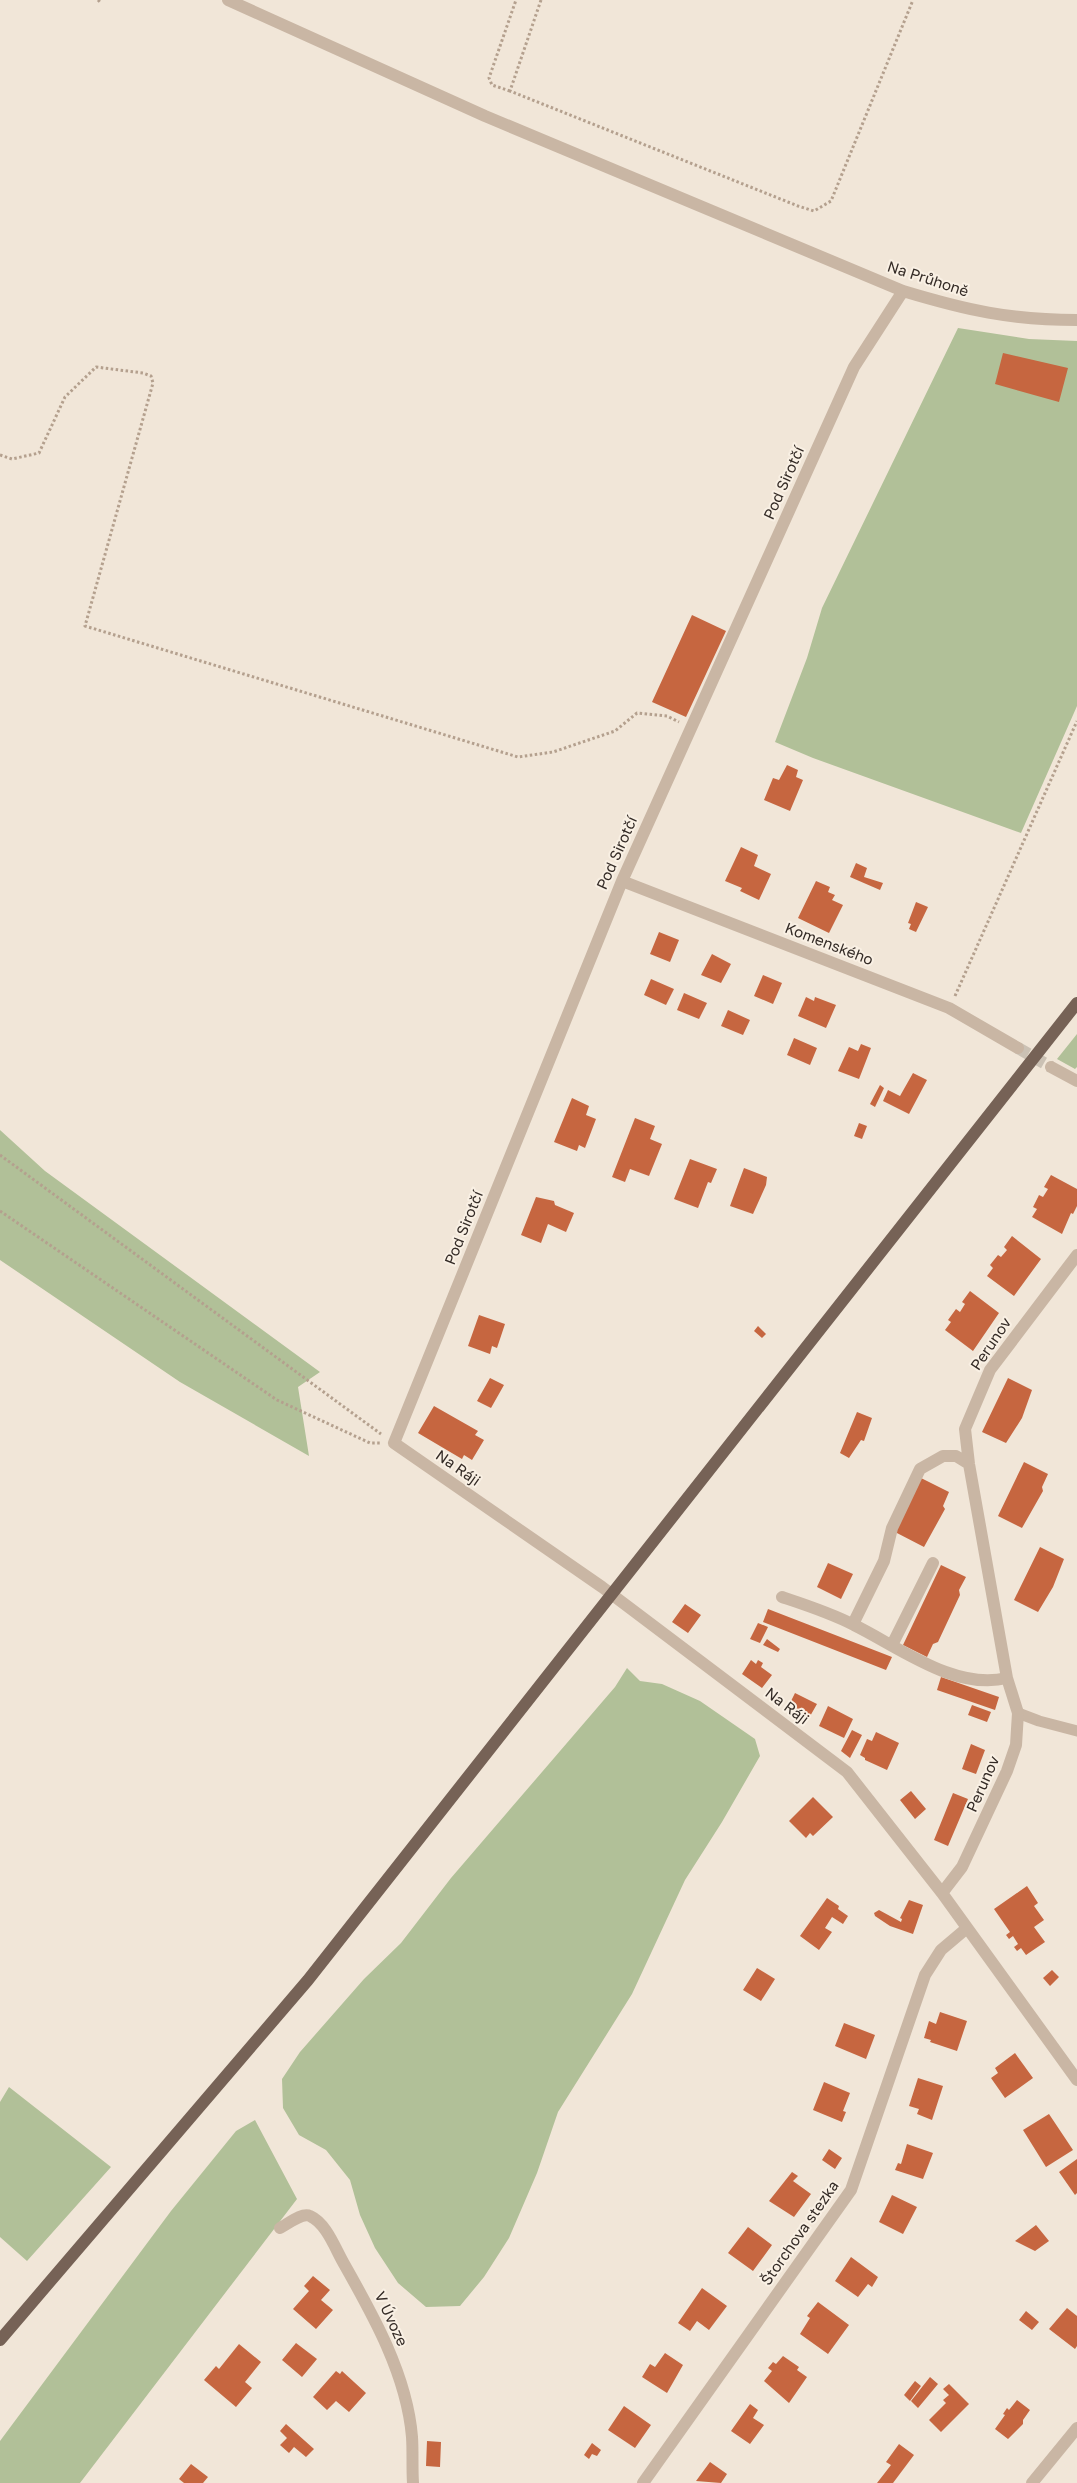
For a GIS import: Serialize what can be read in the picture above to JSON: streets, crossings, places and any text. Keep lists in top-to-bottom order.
{
  "streets": {
    "street": [
      "Na Průhoně",
      "Pod Sirotčí",
      "Komenského",
      "Perunov",
      "Na Ráji",
      "Štorchova stezka",
      "V Úvoze"
    ]
  },
  "crossings": [
    ["Na Průhoně", "Pod Sirotčí"],
    ["Pod Sirotčí", "Komenského"],
    ["Pod Sirotčí", "Na Ráji"],
    ["Perunov", "Na Ráji"],
    ["Na Ráji", "Štorchova stezka"]
  ]
}
